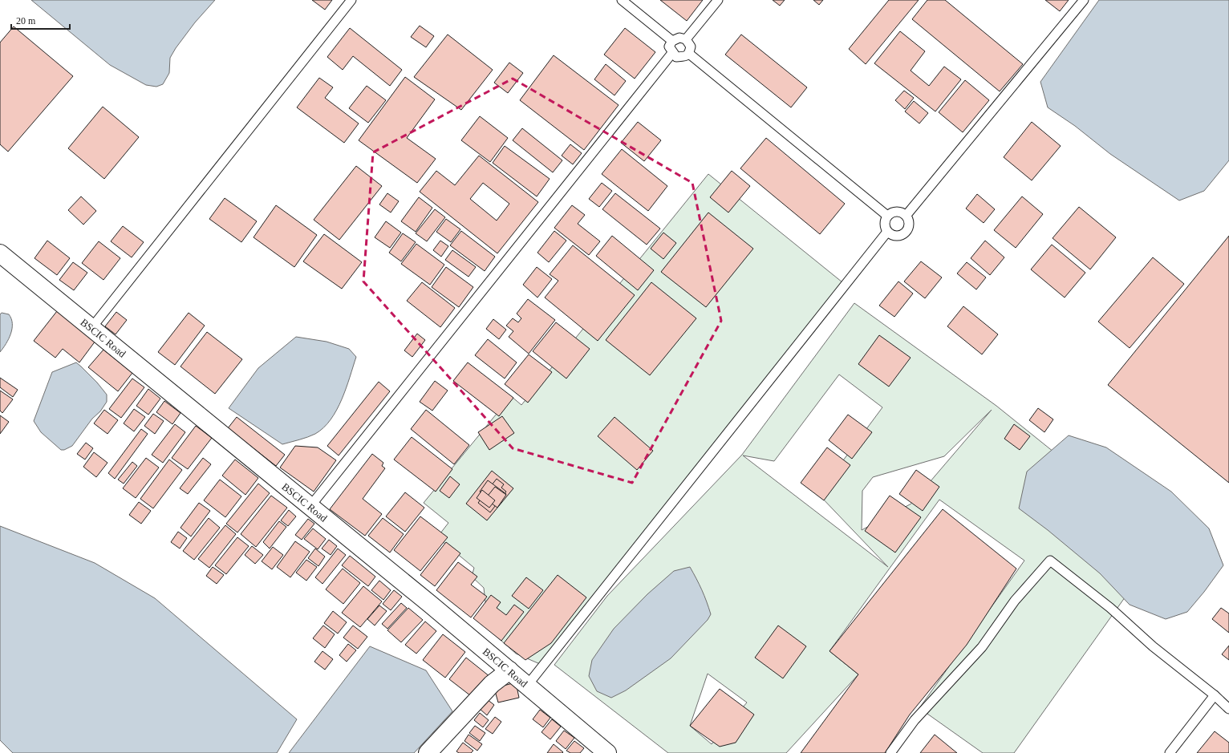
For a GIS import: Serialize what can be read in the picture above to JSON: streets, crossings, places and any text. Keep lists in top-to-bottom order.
{
  "streets": {
    "street": ["BSCIC Road"]
  },
  "scale_bar": "20 m"
}
